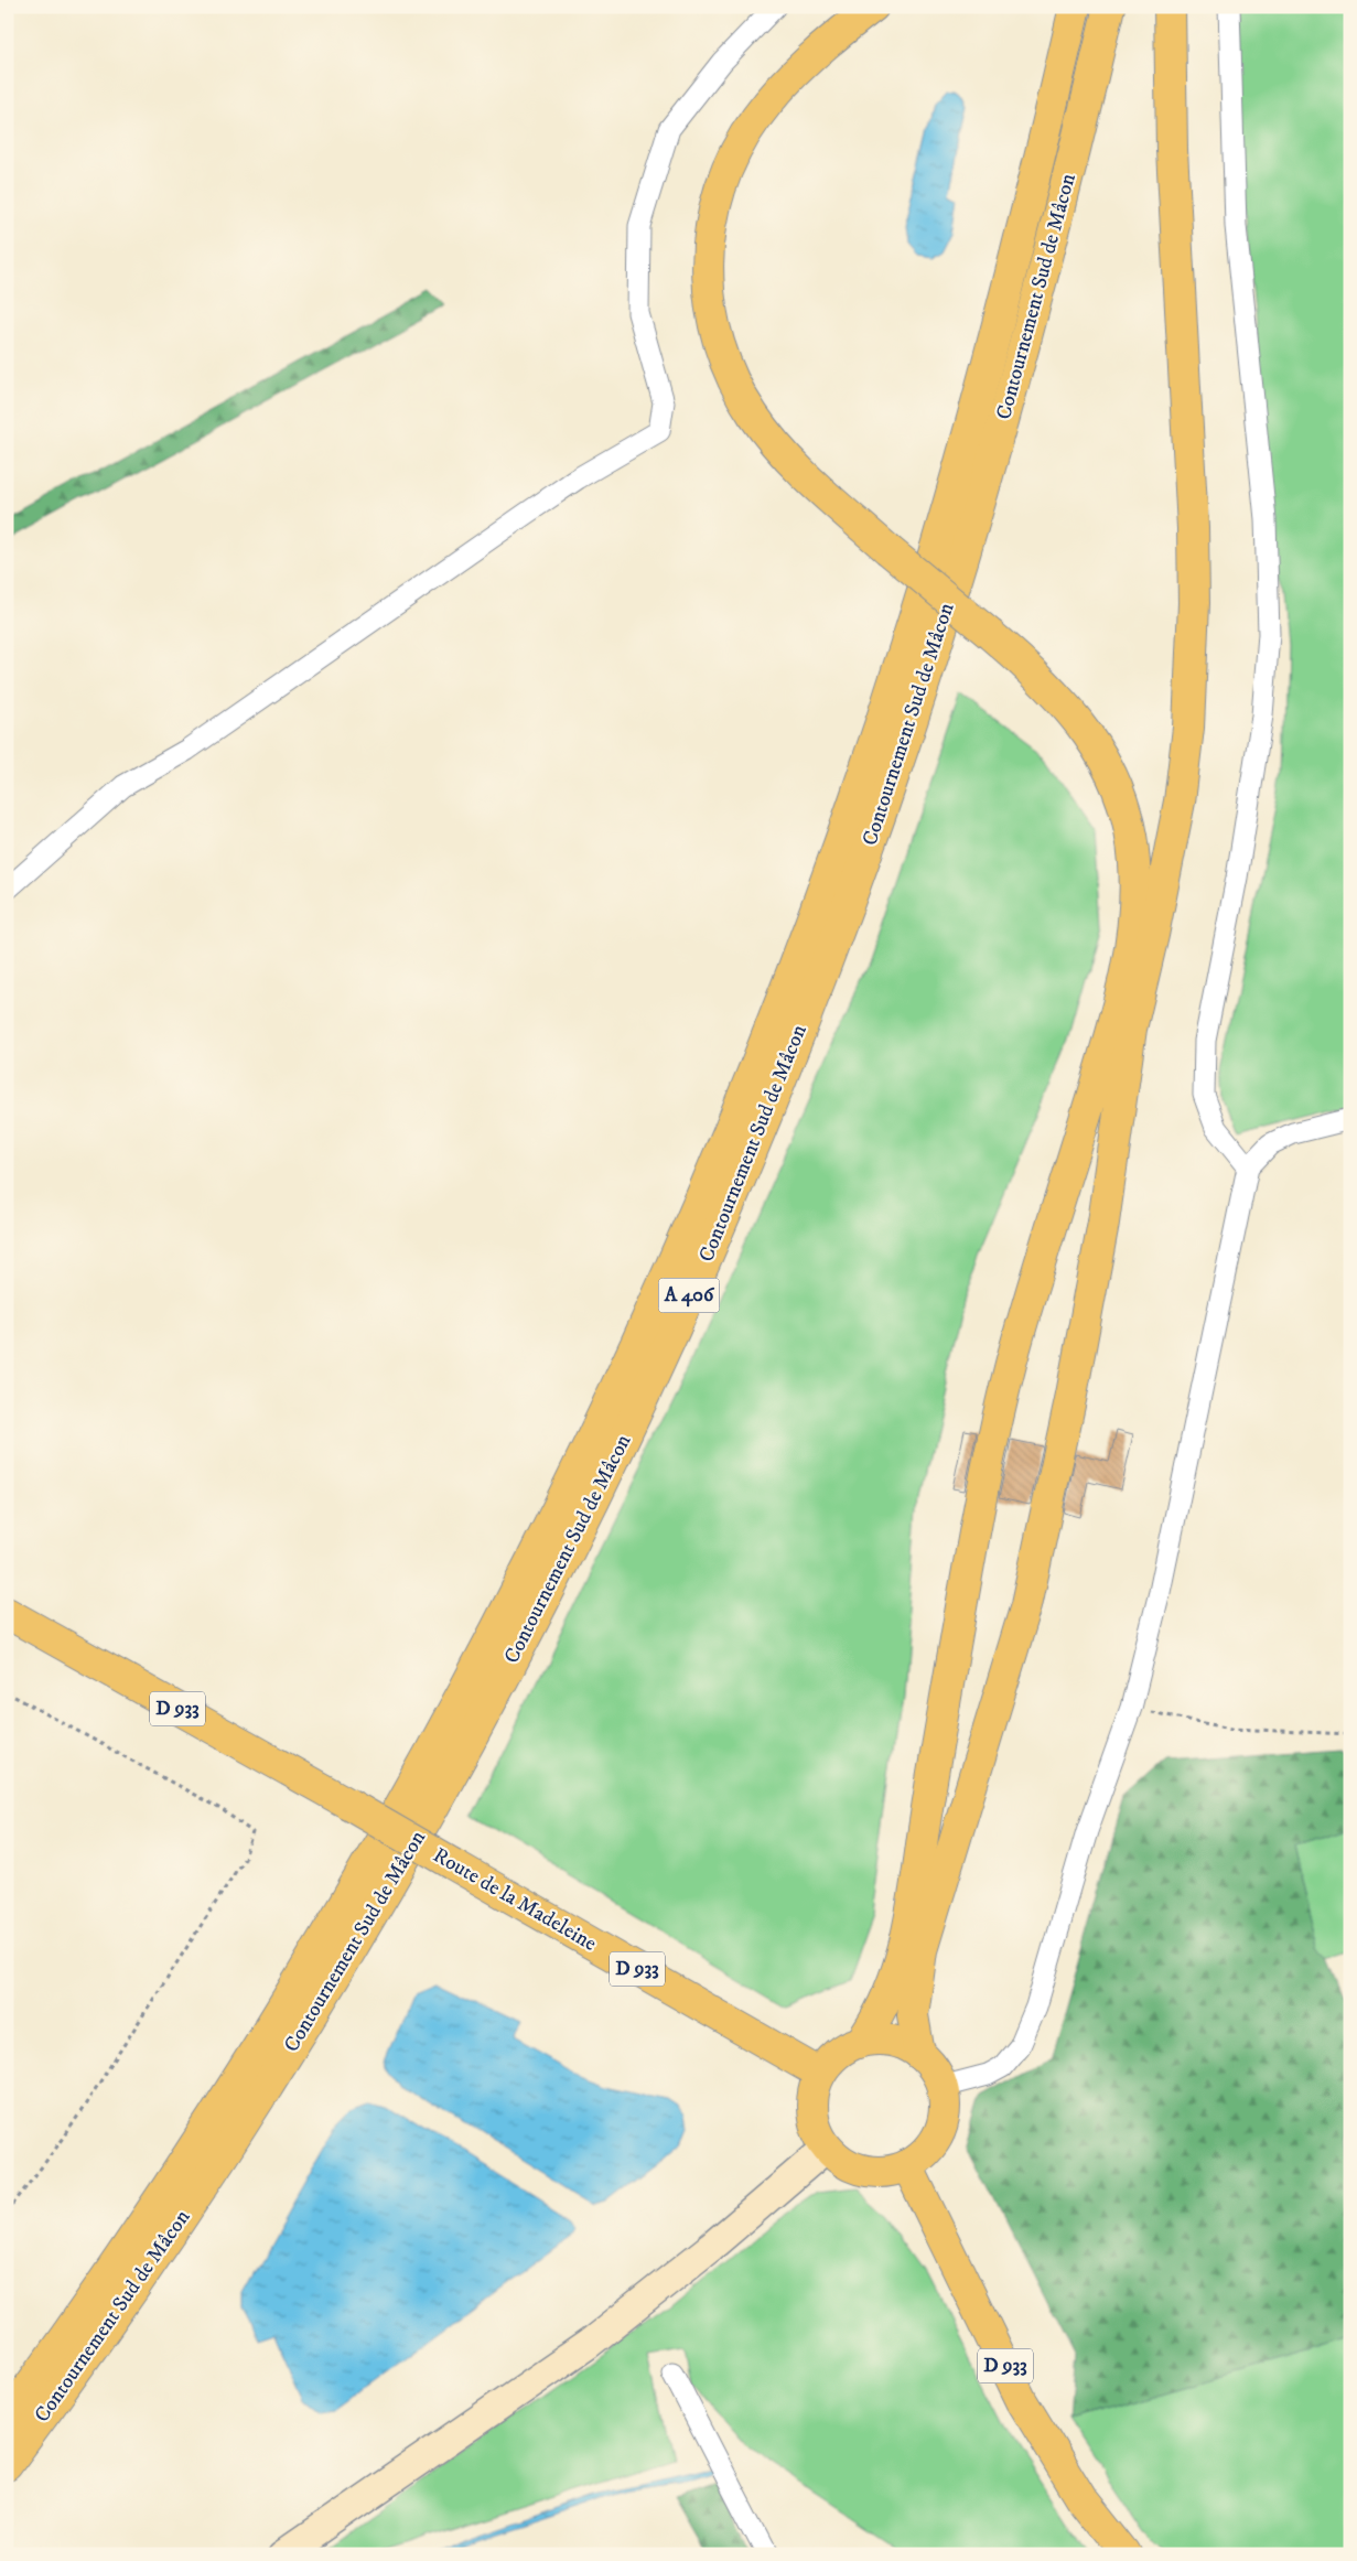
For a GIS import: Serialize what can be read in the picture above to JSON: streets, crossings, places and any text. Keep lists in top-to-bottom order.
{
  "streets": {
    "main road": [
      "Contournement Sud de Mâcon",
      "A 406",
      "D 933",
      "Route de la Madeleine"
    ]
  },
  "crossings": [
    ["D 933", "Route de la Madeleine"]
  ]
}
